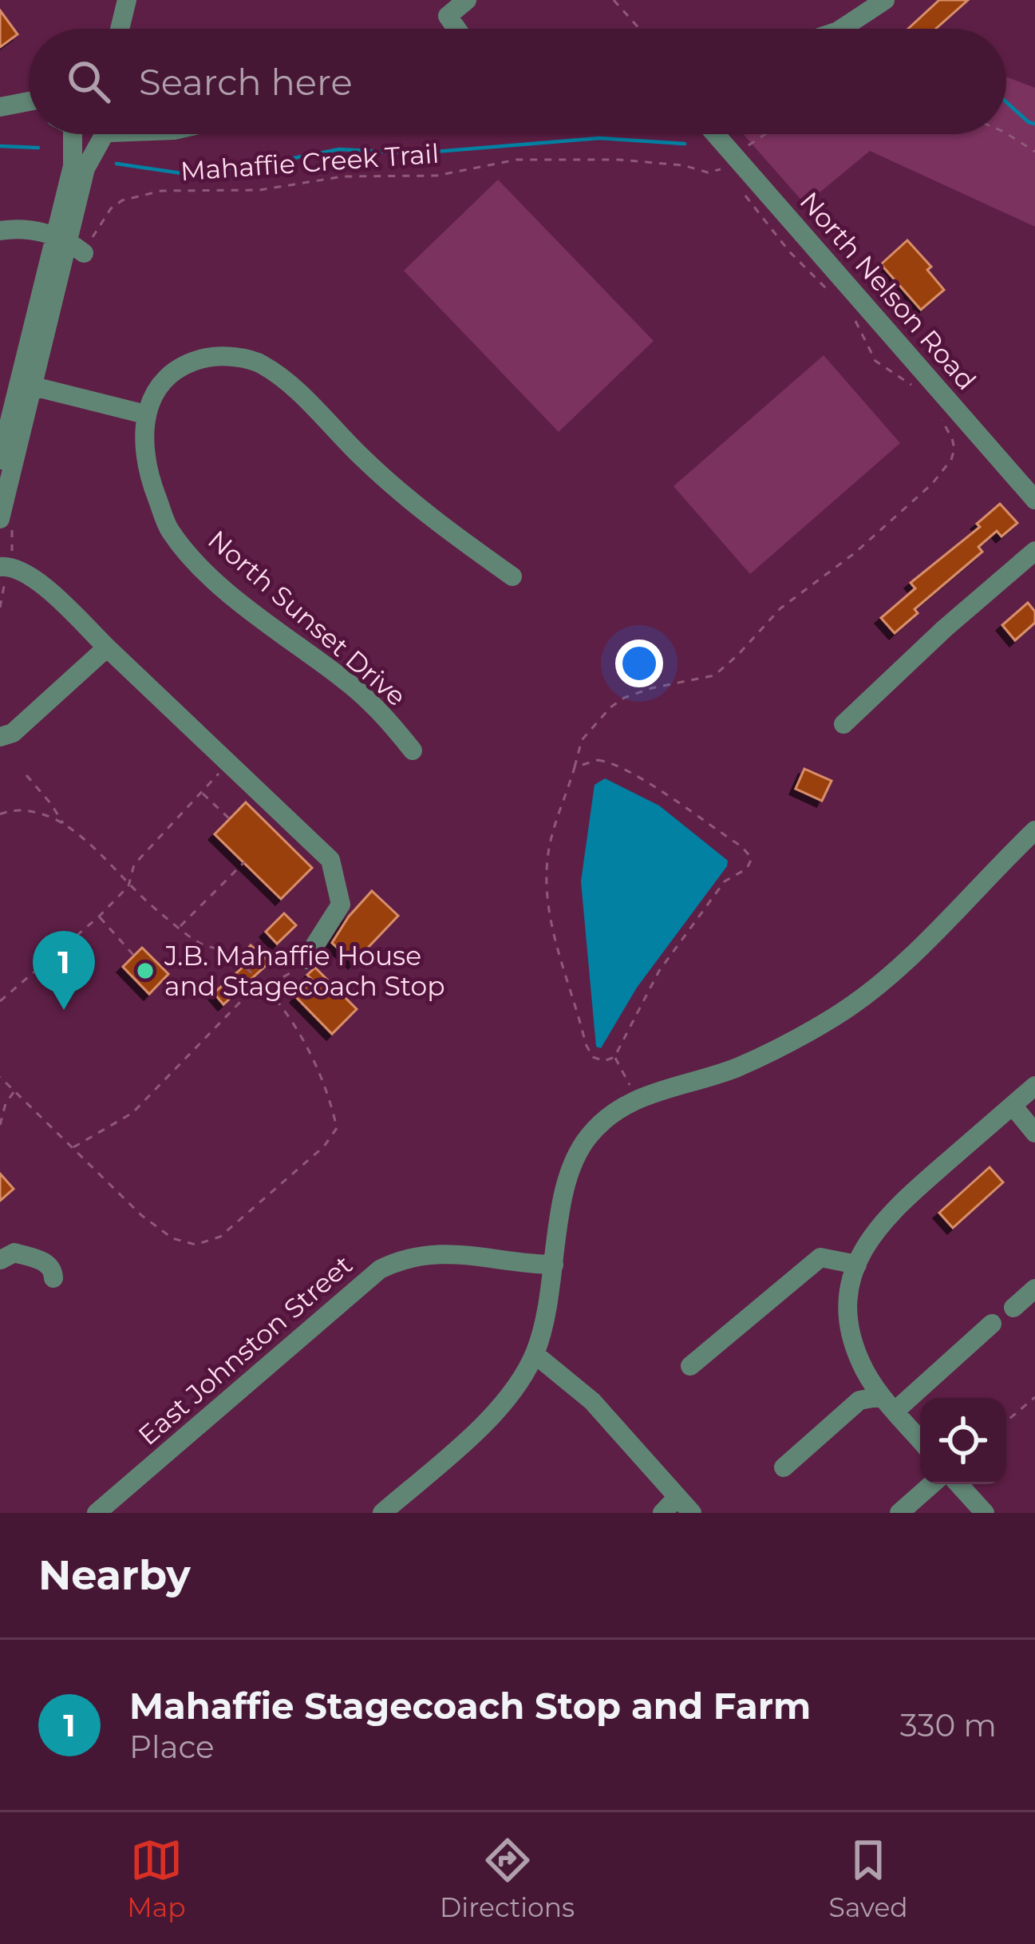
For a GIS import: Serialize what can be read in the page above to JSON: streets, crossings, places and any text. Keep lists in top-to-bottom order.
{
  "streets": {
    "street": ["North Nelson Road", "North Sunset Drive", "East Johnston Street"],
    "path": ["Mahaffie Creek Trail"]
  },
  "crossings": [
    ["Mahaffie Creek Trail", "North Nelson Road"]
  ],
  "places": ["J.B. Mahaffie House and Stagecoach Stop"],
  "page": {
    "search": "Search here",
    "pins": "1",
    "heading": "Nearby",
    "list": [
      {
        "mark": "1",
        "name": "Mahaffie Stagecoach Stop and Farm",
        "note": "Place",
        "value": "330 m"
      }
    ],
    "nav": ["Map", "Directions", "Saved"]
  }
}
